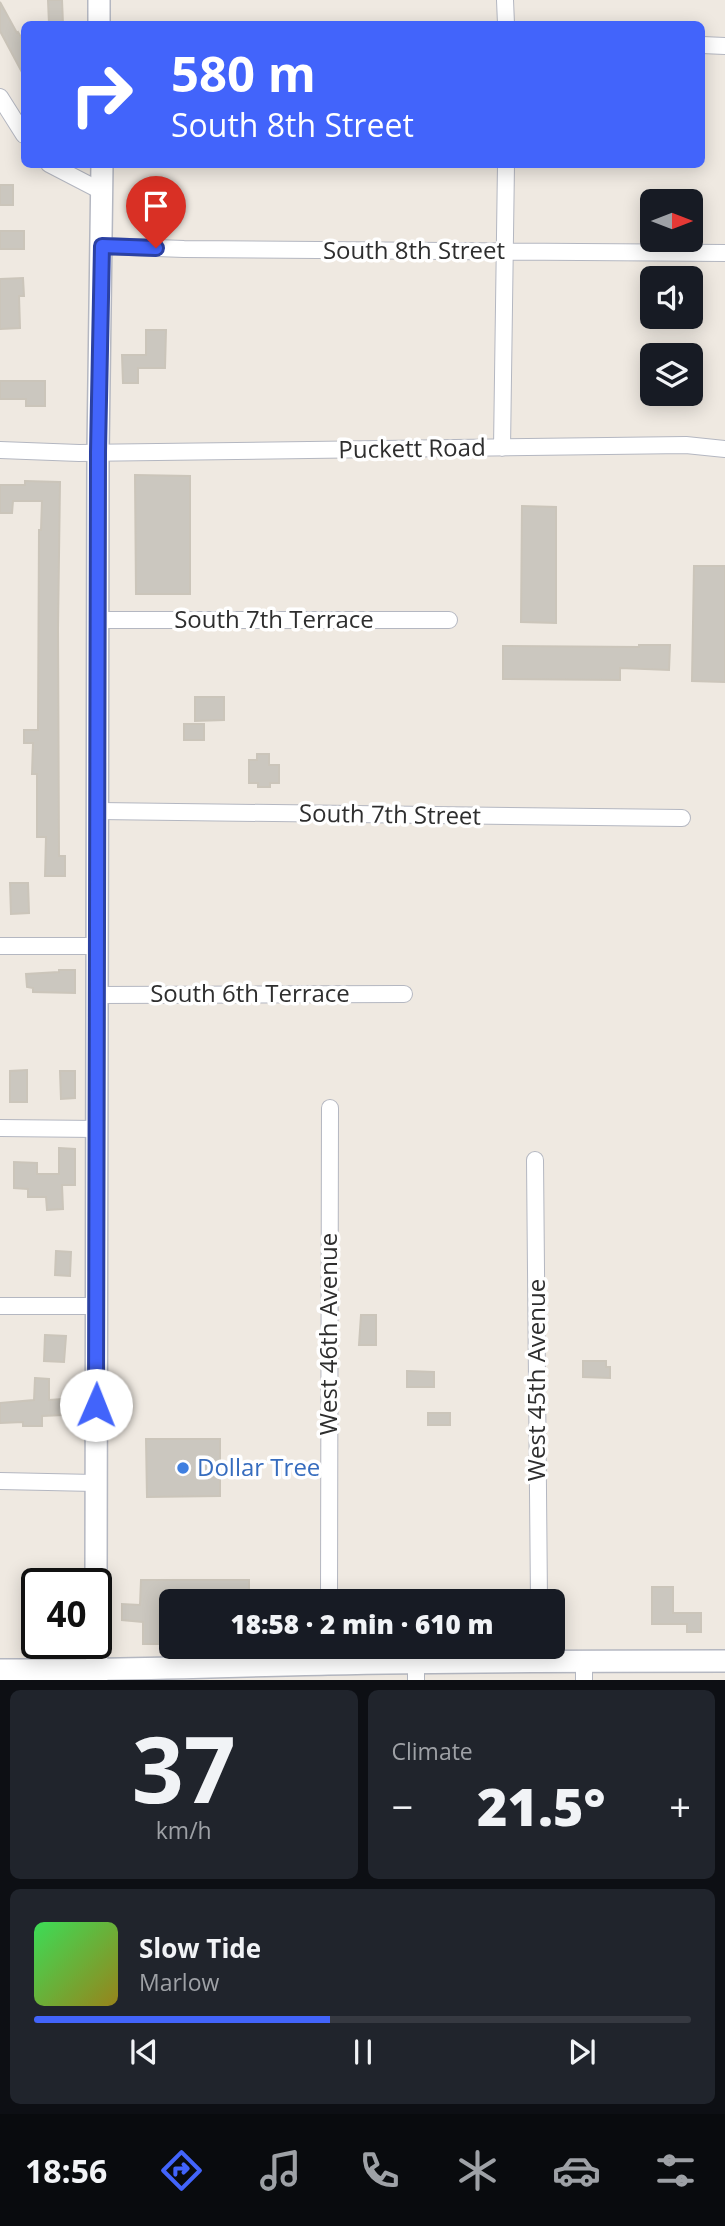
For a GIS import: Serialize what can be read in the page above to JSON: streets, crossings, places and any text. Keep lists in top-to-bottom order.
{
  "streets": {
    "street": [
      "South 8th Street",
      "Puckett Road",
      "South 7th Terrace",
      "South 7th Street",
      "South 6th Terrace",
      "West 46th Avenue",
      "West 45th Avenue"
    ]
  },
  "places": ["Dollar Tree"],
  "north": "right",
  "page": {
    "turn": ["580 m", "South 8th Street"],
    "limit": "40",
    "trip": "18:58 · 2 min · 610 m",
    "tile": [
      ["37", "km/h"],
      "Climate"
    ],
    "heat": ["−", "21.5°", "+"],
    "song": ["Slow Tide", "Marlow"],
    "tabs": "18:56"
  }
}
